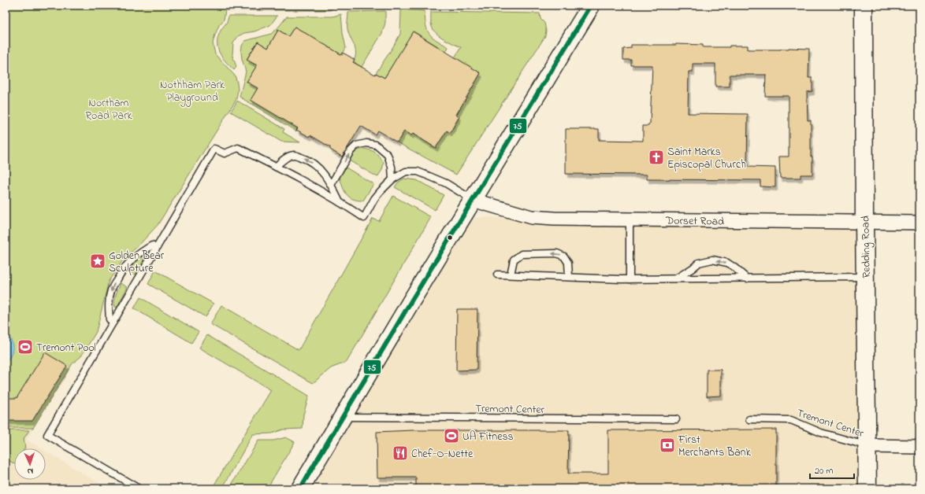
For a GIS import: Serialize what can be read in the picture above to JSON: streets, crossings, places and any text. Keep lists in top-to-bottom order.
{
  "streets": {
    "main road": ["Redding Road"],
    "street": ["Dorset Road"],
    "lane": ["Tremont Center"]
  },
  "crossings": [
    ["Dorset Road", "Redding Road"],
    ["Redding Road", "Tremont Center"]
  ],
  "parks": ["Nothham Park Playground", "Northam Road Park"],
  "places": {
    "church": ["Saint Marks Episcopal Church"],
    "place": ["Golden Bear Sculpture"],
    "sports": ["Tremont Pool", "UA Fitness"],
    "bank": ["First Merchants Bank"],
    "restaurant": ["Chef-O-Nette"]
  },
  "lines": ["transit line 75"],
  "scale_bar": "20 m",
  "north": "bottom"
}
